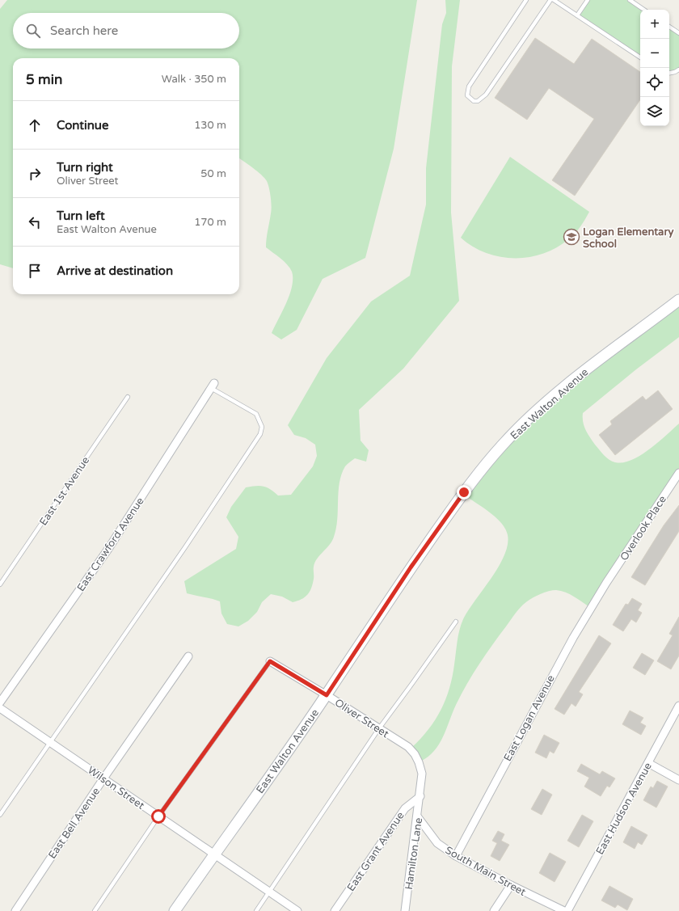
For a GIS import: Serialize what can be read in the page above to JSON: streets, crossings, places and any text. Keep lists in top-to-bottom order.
{
  "streets": {
    "main road": ["East Walton Avenue"],
    "street": [
      "Overlook Place",
      "East Crawford Avenue",
      "Oliver Street",
      "East Logan Avenue",
      "Wilson Street",
      "East Hudson Avenue",
      "East Bell Avenue",
      "East Grant Avenue",
      "Hamilton Lane",
      "South Main Street"
    ],
    "lane": ["East 1st Avenue"]
  },
  "crossings": [
    ["East Walton Avenue", "Oliver Street"],
    ["East Walton Avenue", "Wilson Street"],
    ["Overlook Place", "East Logan Avenue"],
    ["Oliver Street", "East Grant Avenue"],
    ["Oliver Street", "Hamilton Lane"],
    ["East Logan Avenue", "South Main Street"],
    ["Wilson Street", "East Bell Avenue"],
    ["East Grant Avenue", "Hamilton Lane"],
    ["Hamilton Lane", "South Main Street"]
  ],
  "places": {
    "school or university": ["Logan Elementary School"]
  },
  "page": {
    "map_buttons": ["+", "−"],
    "search": "Search here",
    "heading": ["5 min", "Walk · 350 m"],
    "list": [
      ["Continue", "130 m"],
      ["Turn right", "Oliver Street", "50 m"],
      ["Turn left", "East Walton Avenue", "170 m"],
      "Arrive at destination"
    ]
  }
}
